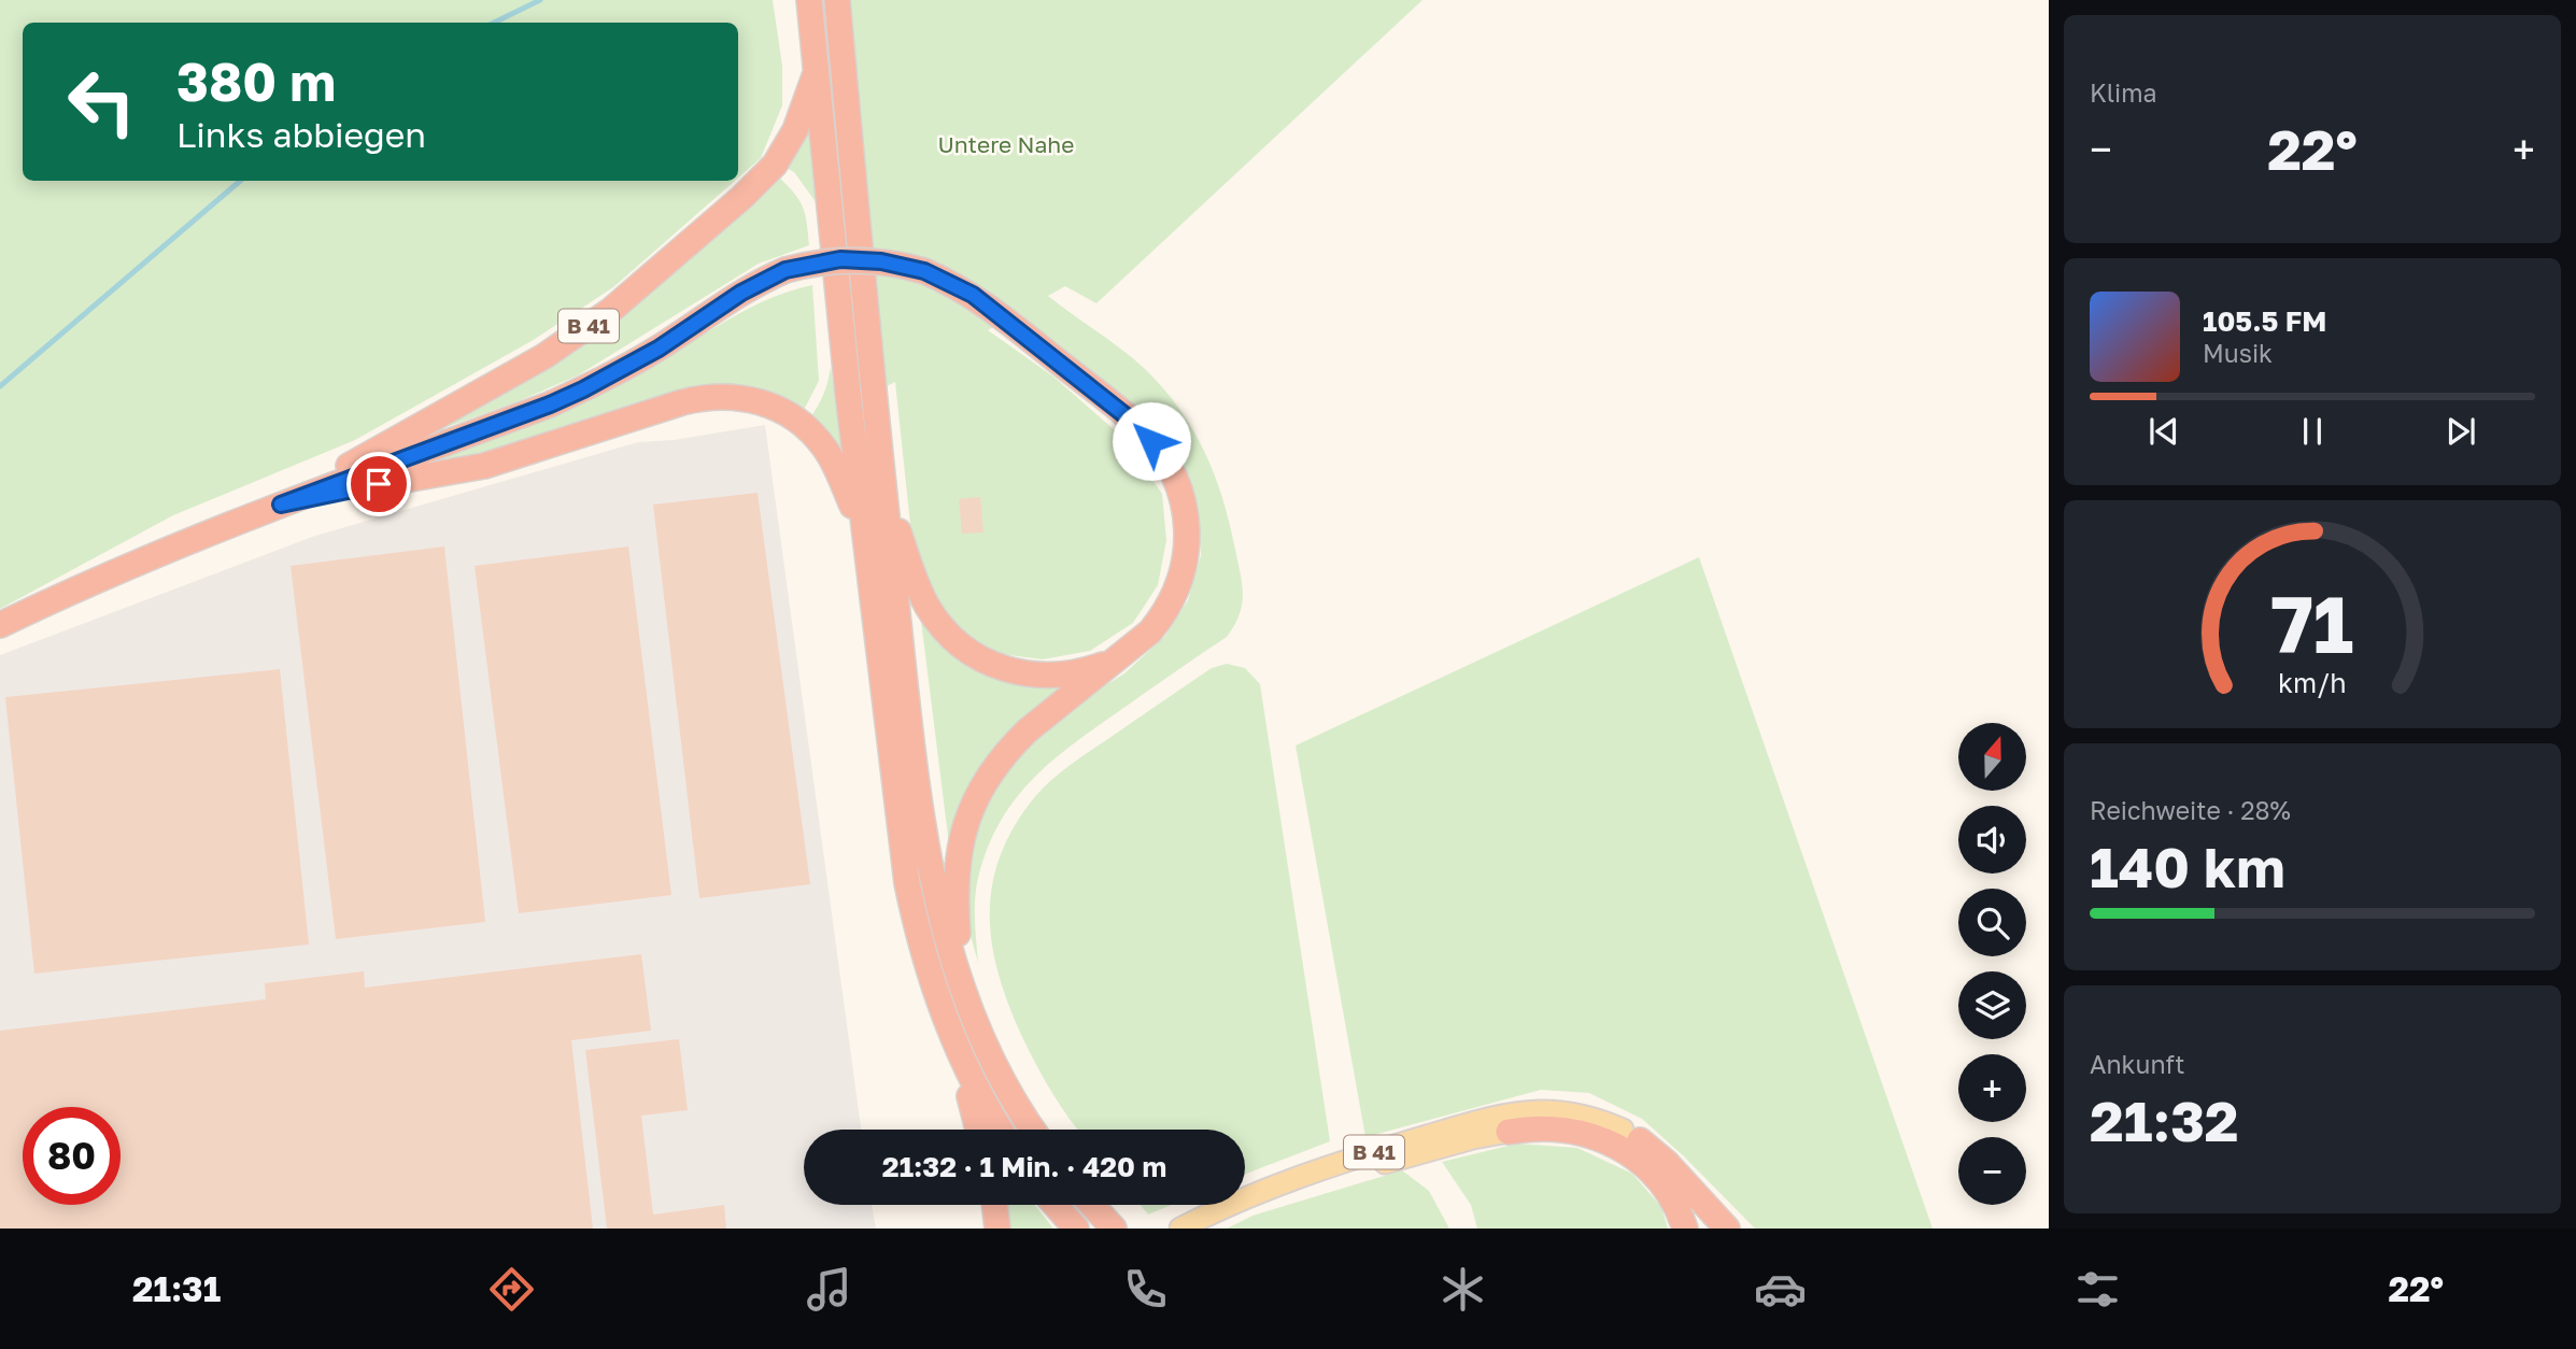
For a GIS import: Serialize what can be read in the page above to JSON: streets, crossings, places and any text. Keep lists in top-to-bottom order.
{
  "streets": {
    "highway": ["B 41"]
  },
  "parks": ["Untere Nahe"],
  "north": "top",
  "page": {
    "tile": [
      "Klima",
      ["Reichweite · 28%", "140 km"],
      ["Ankunft", "21:32"]
    ],
    "turn": ["380 m", "Links abbiegen"],
    "heat": ["−", "22°", "+"],
    "song": ["105.5 FM", "Musik"],
    "map_buttons": ["+", "−"],
    "limit": "80",
    "trip": "21:32 · 1 Min. · 420 m",
    "tabs": ["21:31", "22°"],
    "gauge": ["71", "km/h"]
  }
}
